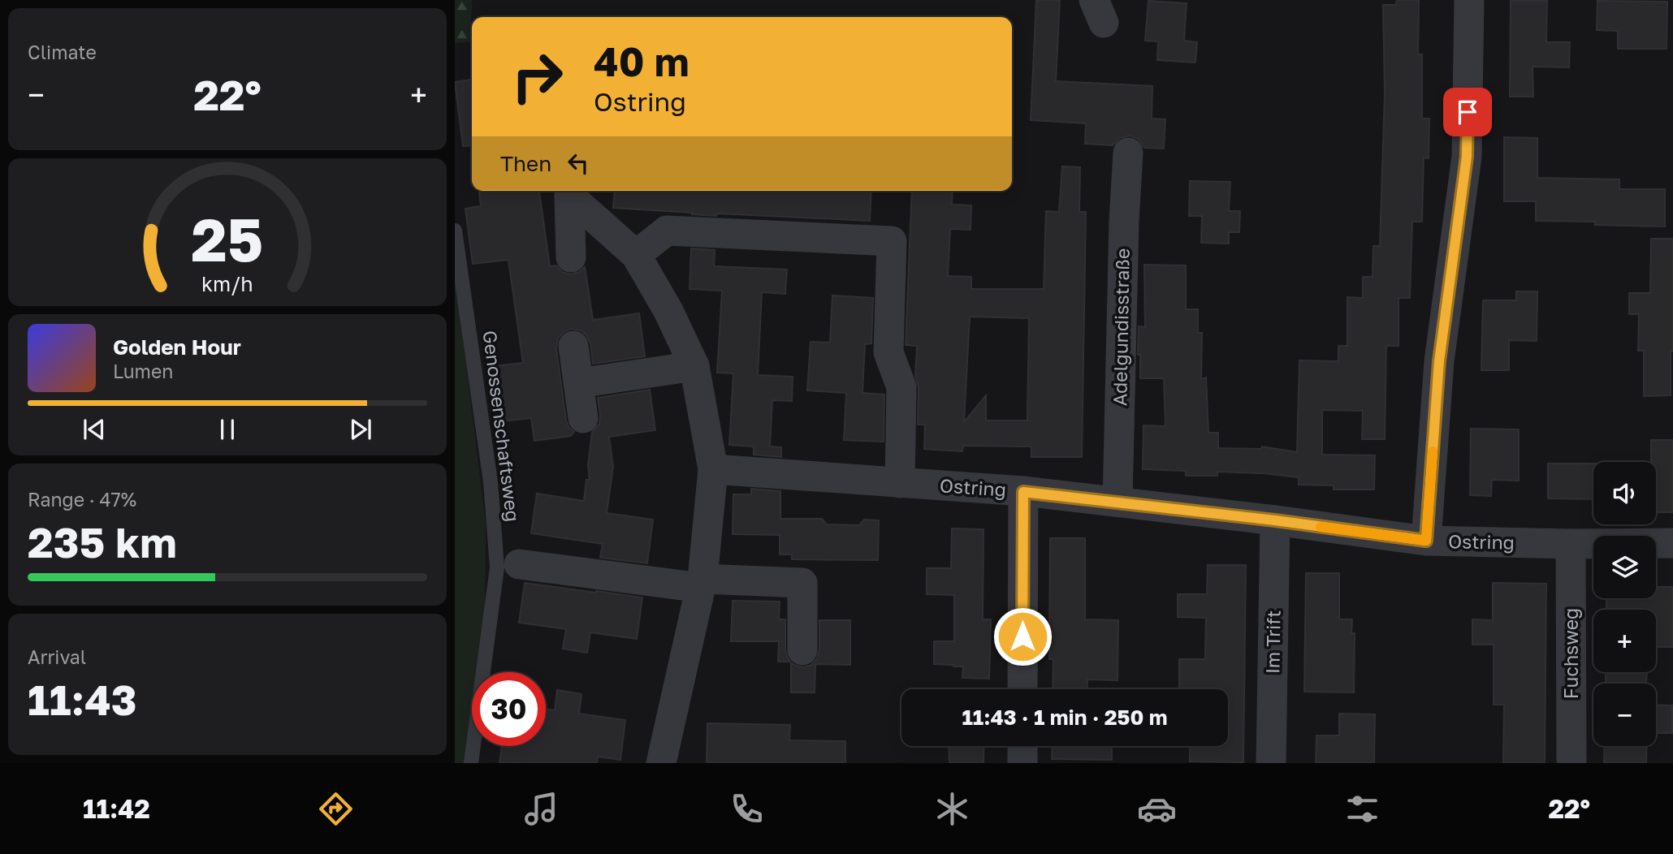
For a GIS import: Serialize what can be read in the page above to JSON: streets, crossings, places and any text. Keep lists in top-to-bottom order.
{
  "streets": {
    "street": [
      "Adelgundisstraße",
      "Ostring",
      "Im Trift",
      "Fuchsweg"
    ],
    "lane": ["Genossenschaftsweg"]
  },
  "crossings": [
    ["Adelgundisstraße", "Ostring"],
    ["Ostring", "Im Trift"],
    ["Ostring", "Fuchsweg"]
  ],
  "page": {
    "tile": [
      "Climate",
      ["Range · 47%", "235 km"],
      ["Arrival", "11:43"]
    ],
    "turn": ["40 m", "Ostring"],
    "heat": ["−", "22°", "+"],
    "then": "Then",
    "song": ["Golden Hour", "Lumen"],
    "map_buttons": ["+", "−"],
    "limit": "30",
    "trip": "11:43 · 1 min · 250 m",
    "tabs": ["11:42", "22°"],
    "gauge": ["25", "km/h"]
  }
}
